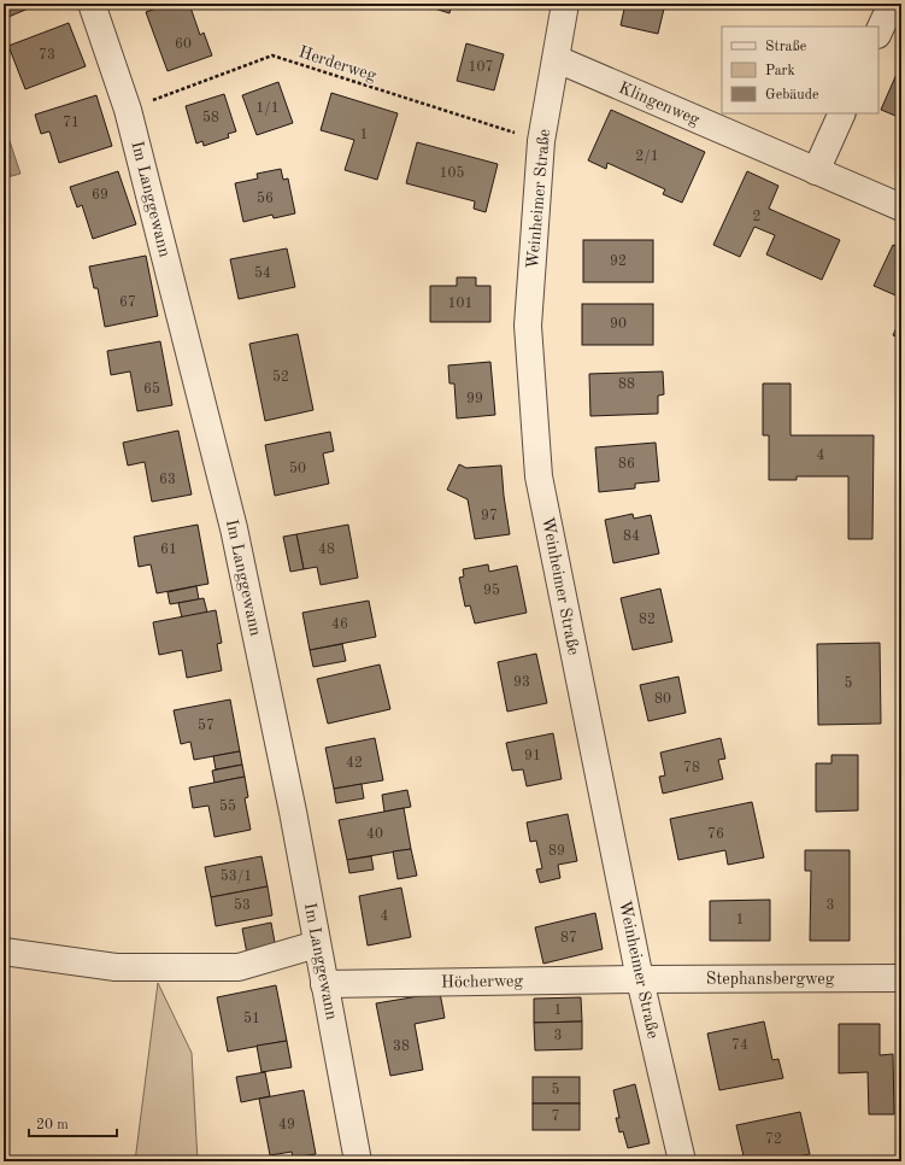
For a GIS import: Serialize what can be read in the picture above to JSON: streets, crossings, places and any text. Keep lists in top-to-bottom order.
{
  "streets": {
    "street": [
      "Klingenweg",
      "Im Langgewann",
      "Weinheimer Straße",
      "Stephansbergweg",
      "Höcherweg"
    ],
    "path": ["Herderweg"]
  },
  "crossings": [
    ["Herderweg", "Im Langgewann"],
    ["Herderweg", "Weinheimer Straße"],
    ["Klingenweg", "Weinheimer Straße"],
    ["Im Langgewann", "Höcherweg"],
    ["Weinheimer Straße", "Stephansbergweg"],
    ["Weinheimer Straße", "Höcherweg"],
    ["Stephansbergweg", "Höcherweg"]
  ],
  "house_numbers": [
    "60",
    "73",
    "107",
    "1/1",
    "58",
    "71",
    "1",
    "2/1",
    "105",
    "69",
    "56",
    "2",
    "92",
    "54",
    "67",
    "101",
    "90",
    "52",
    "88",
    "65",
    "99",
    "4",
    "86",
    "50",
    "63",
    "97",
    "84",
    "61",
    "48",
    "95",
    "82",
    "46",
    "93",
    "5",
    "80",
    "57",
    "91",
    "42",
    "78",
    "55",
    "40",
    "76",
    "89",
    "53/1",
    "53",
    "3",
    "4",
    "1",
    "87",
    "1",
    "51",
    "3",
    "74",
    "38",
    "5",
    "7",
    "49",
    "72"
  ],
  "legend": ["Straße", "Park", "Gebäude"],
  "scale_bar": "20 m"
}
